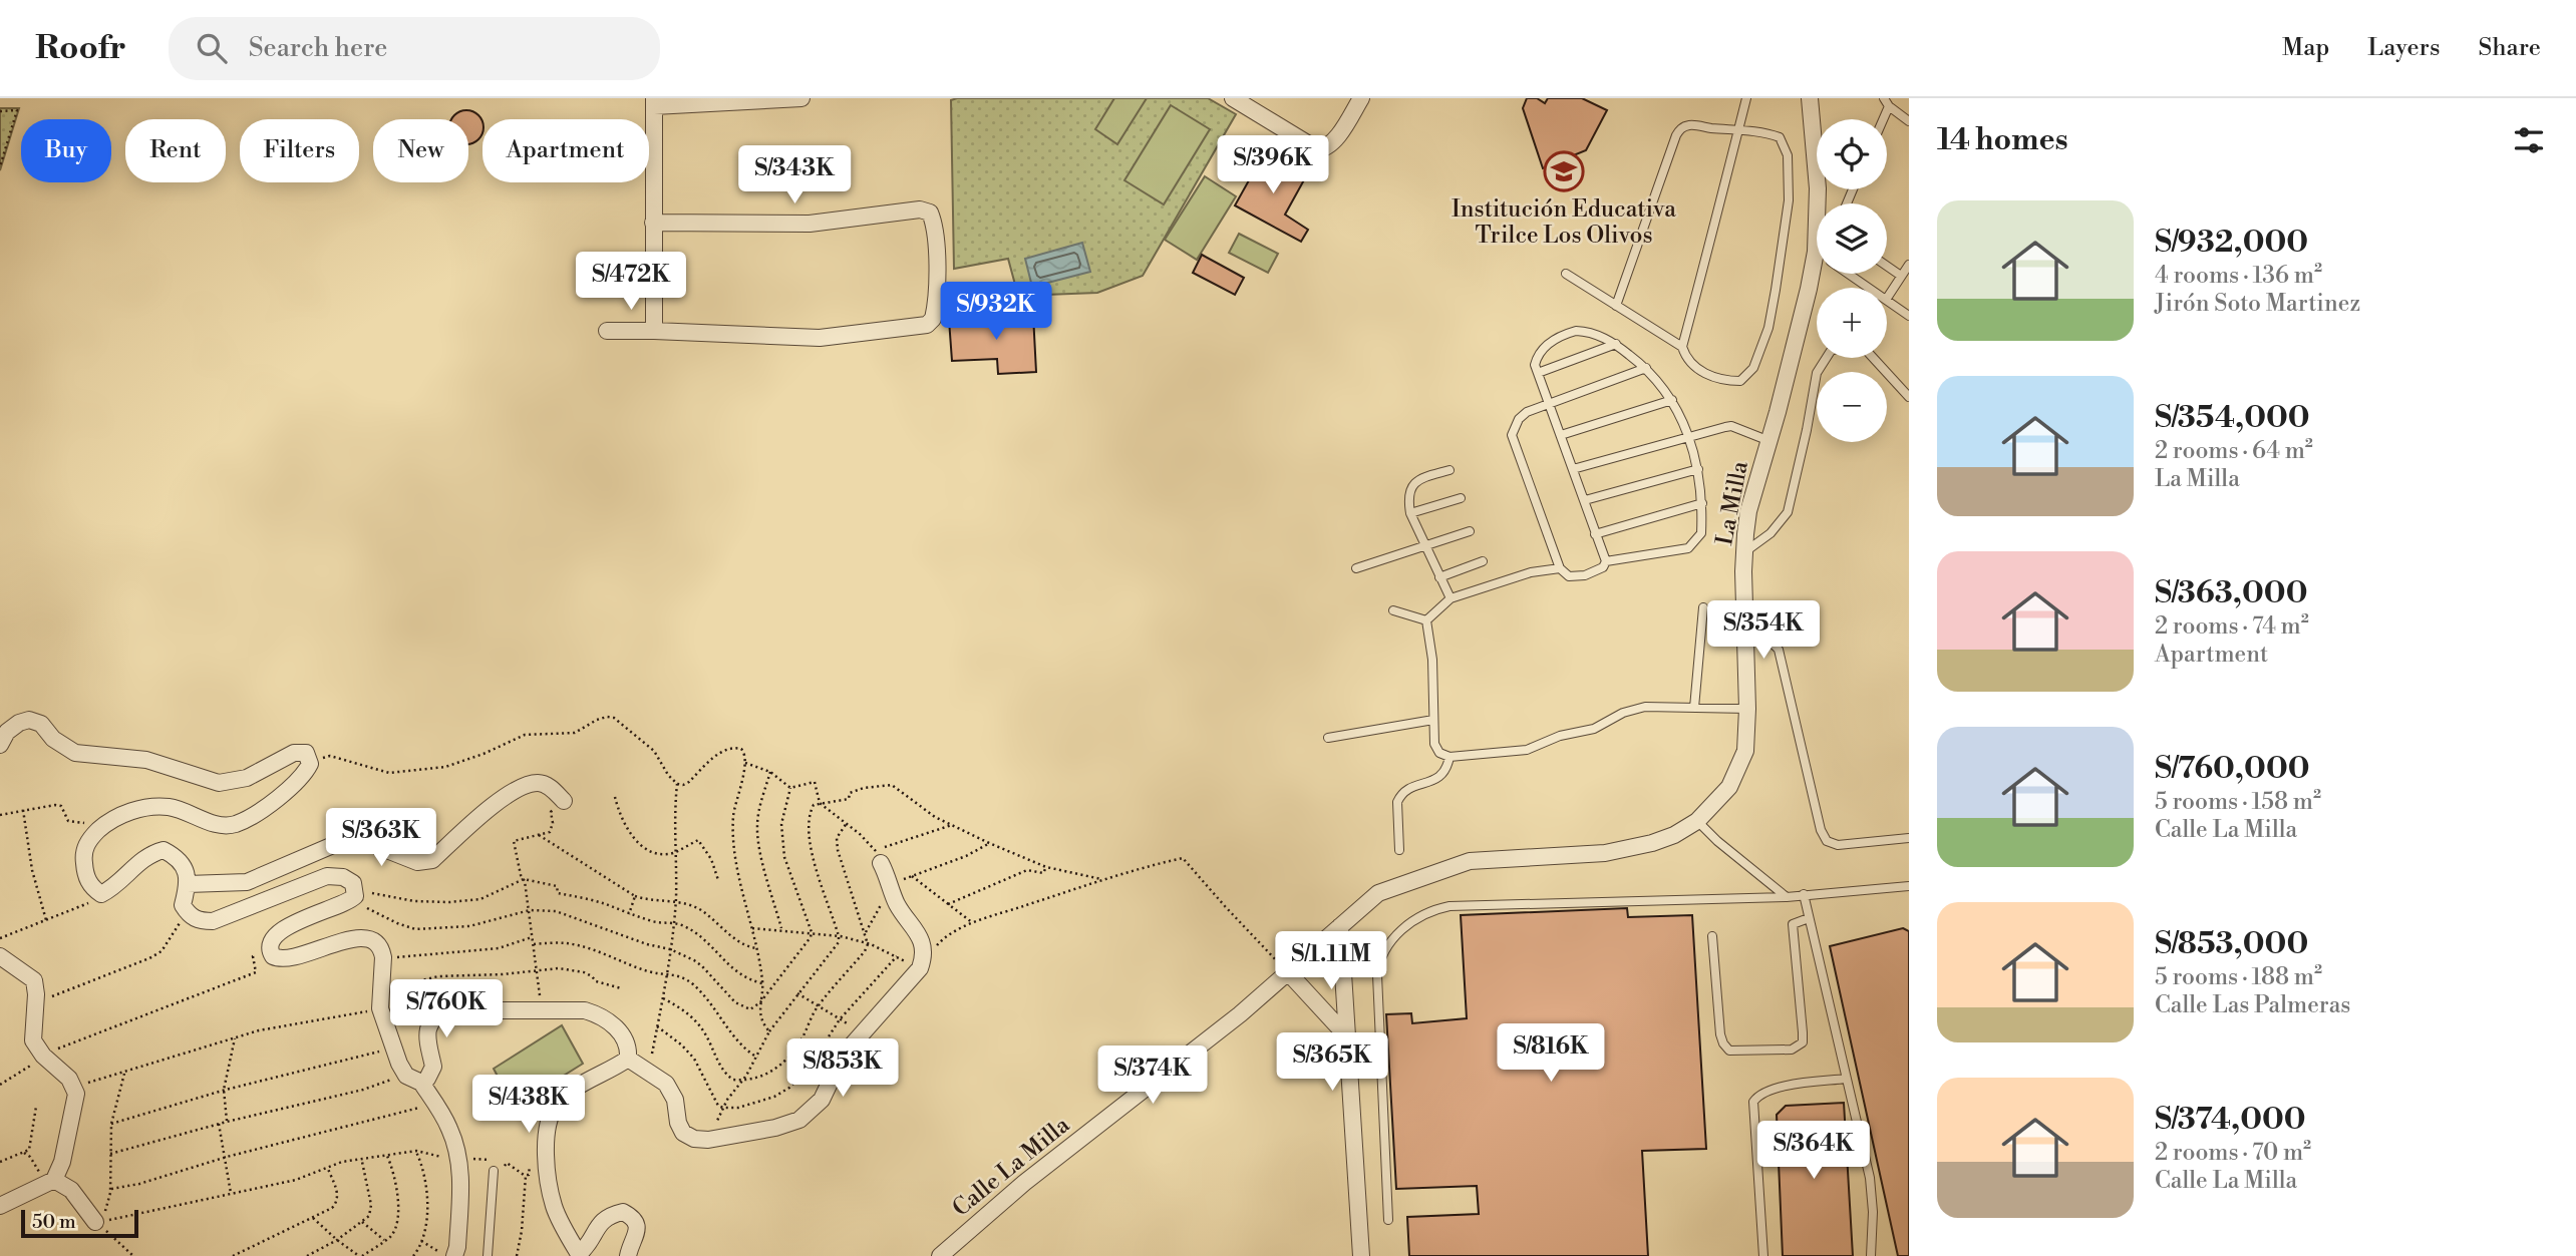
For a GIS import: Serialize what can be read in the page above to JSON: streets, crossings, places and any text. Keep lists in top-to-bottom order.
{
  "streets": {
    "street": ["La Milla", "Calle La Milla"]
  },
  "crossings": [
    ["La Milla", "Calle La Milla"]
  ],
  "places": {
    "school or university": ["Institución Educativa Trilce Los Olivos"]
  },
  "scale_bar": "50 m",
  "page": {
    "header": "Roofr",
    "search": "Search here",
    "nav": ["Map", "Layers", "Share"],
    "heading": "14 homes",
    "map_buttons": ["+", "−"],
    "chip": [
      "Buy",
      "Rent",
      "Filters",
      "New",
      "Apartment"
    ],
    "price": [
      "S/396K",
      "S/343K",
      "S/472K",
      "S/932K",
      "S/354K",
      "S/363K",
      "S/1.11M",
      "S/760K",
      "S/816K",
      "S/365K",
      "S/853K",
      "S/374K",
      "S/438K",
      "S/364K"
    ],
    "list": [
      {
        "name": "S/932,000",
        "note": "4 rooms · 136 m² · Jirón Soto Martinez"
      },
      {
        "name": "S/354,000",
        "note": "2 rooms · 64 m² · La Milla"
      },
      {
        "name": "S/363,000",
        "note": "2 rooms · 74 m² · Apartment"
      },
      {
        "name": "S/760,000",
        "note": "5 rooms · 158 m² · Calle La Milla"
      },
      {
        "name": "S/853,000",
        "note": "5 rooms · 188 m² · Calle Las Palmeras"
      },
      {
        "name": "S/374,000",
        "note": "2 rooms · 70 m² · Calle La Milla"
      }
    ],
    "scale": "50 m"
  }
}
